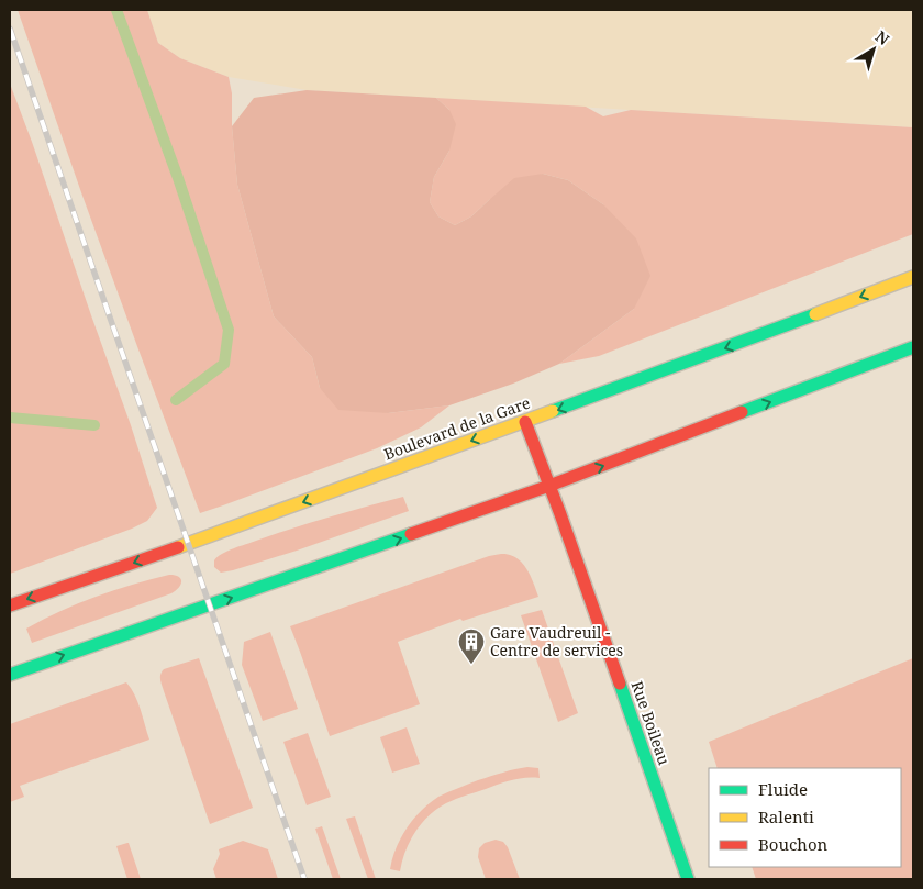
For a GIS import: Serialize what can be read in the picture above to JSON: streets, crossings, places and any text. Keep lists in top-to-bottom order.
{
  "streets": {
    "main road": ["Boulevard de la Gare", "Rue Boileau"]
  },
  "crossings": [
    ["Boulevard de la Gare", "Rue Boileau"]
  ],
  "places": {
    "building": ["Gare Vaudreuil - Centre de services"]
  },
  "legend": ["Fluide", "Ralenti", "Bouchon"],
  "north": "top right"
}
